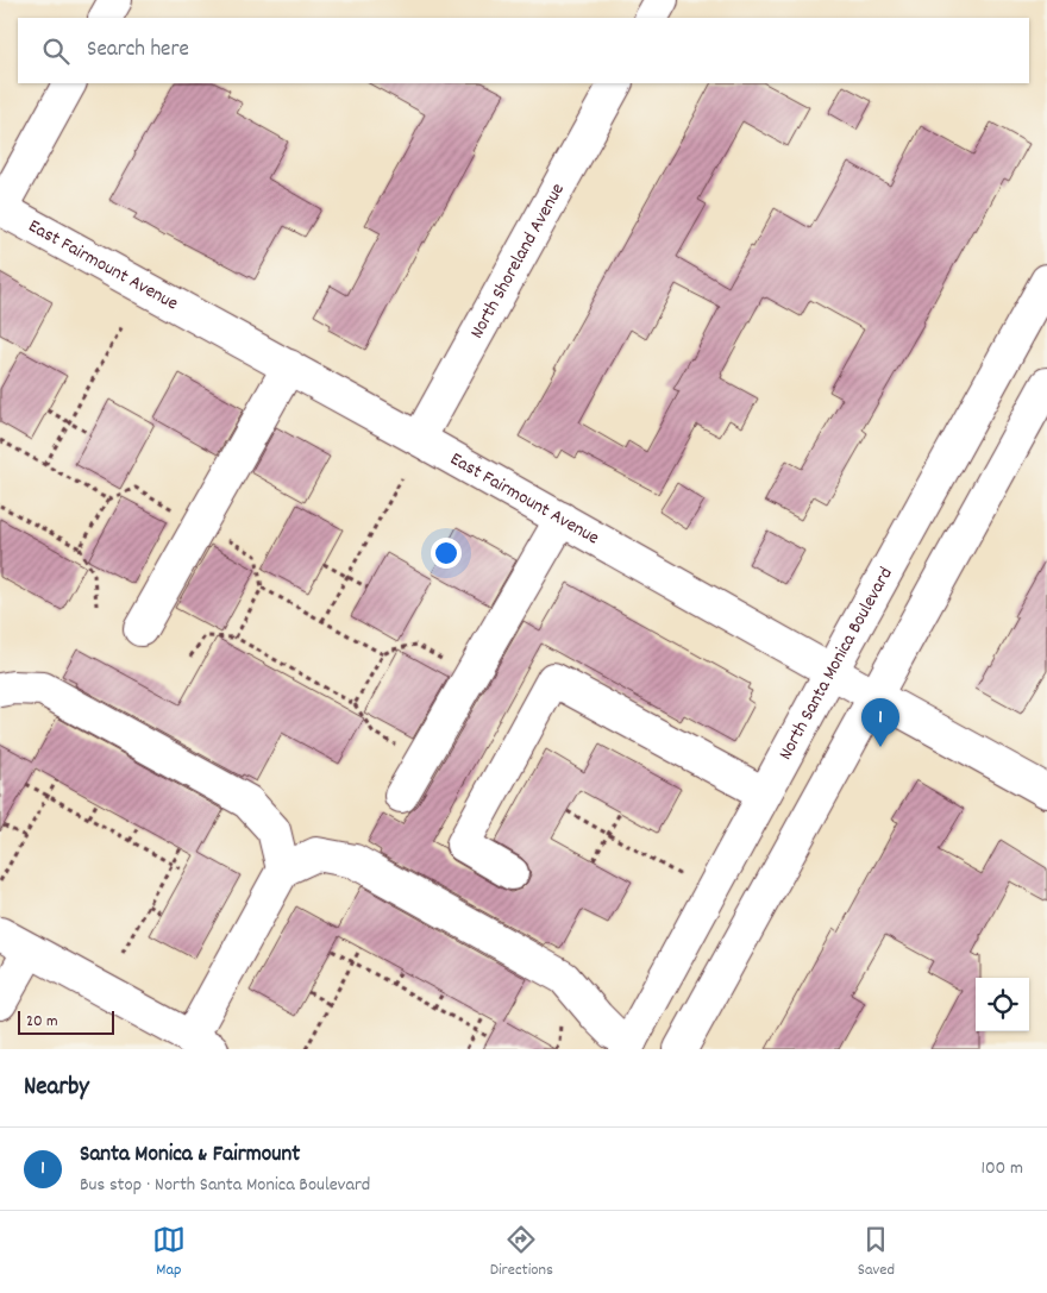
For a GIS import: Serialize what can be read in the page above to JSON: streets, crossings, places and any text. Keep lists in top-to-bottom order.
{
  "streets": {
    "street": ["North Shoreland Avenue", "East Fairmount Avenue", "North Santa Monica Boulevard"]
  },
  "crossings": [
    ["North Shoreland Avenue", "East Fairmount Avenue"],
    ["East Fairmount Avenue", "North Santa Monica Boulevard"]
  ],
  "scale_bar": "20 m",
  "page": {
    "search": "Search here",
    "pins": "1",
    "scale": "20 m",
    "heading": "Nearby",
    "list": [
      {
        "mark": "1",
        "name": "Santa Monica & Fairmount",
        "note": "Bus stop · North Santa Monica Boulevard",
        "value": "100 m"
      }
    ],
    "nav": ["Map", "Directions", "Saved"]
  }
}
